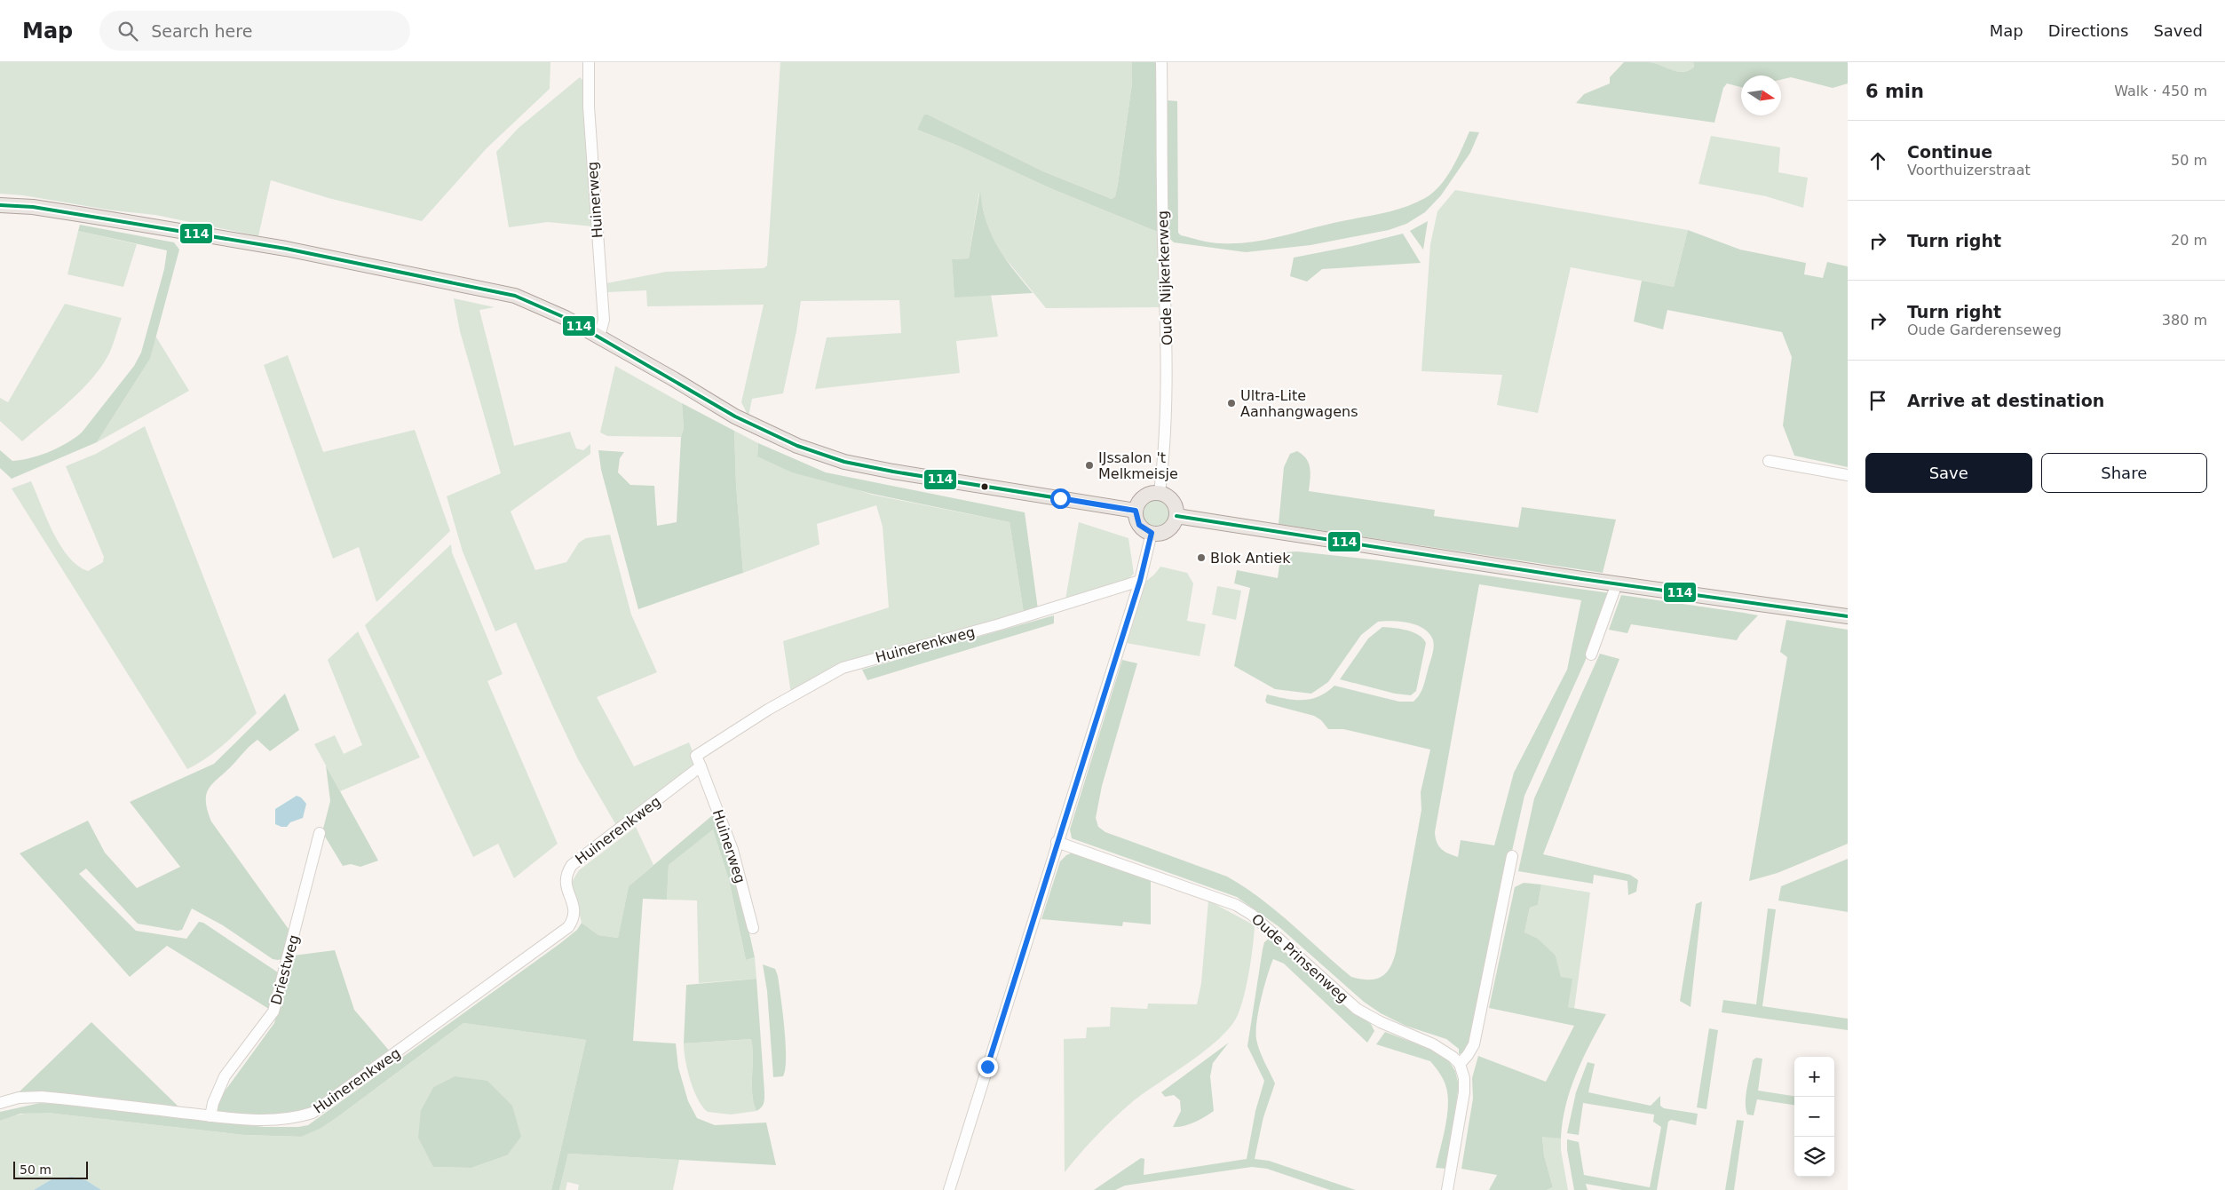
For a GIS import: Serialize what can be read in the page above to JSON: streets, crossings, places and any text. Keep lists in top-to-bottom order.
{
  "streets": {
    "street": [
      "Huinerweg",
      "Oude Nijkerkerweg",
      "Huinerenkweg",
      "Oude Prinsenweg",
      "Driestweg"
    ]
  },
  "crossings": [
    ["Huinerweg", "Huinerenkweg"],
    ["Huinerenkweg", "Driestweg"]
  ],
  "places": ["Ultra-Lite Aanhangwagens", "IJssalon 't Melkmeisje", "Blok Antiek"],
  "lines": ["transit line 114"],
  "scale_bar": "50 m",
  "north": "right",
  "page": {
    "header": "Map",
    "search": "Search here",
    "nav": ["Map", "Directions", "Saved"],
    "heading": ["6 min", "Walk · 450 m"],
    "list": [
      ["Continue", "Voorthuizerstraat", "50 m"],
      ["Turn right", "20 m"],
      ["Turn right", "Oude Garderenseweg", "380 m"],
      "Arrive at destination"
    ],
    "buttons": ["Save", "Share"],
    "map_buttons": ["+", "−"],
    "scale": "50 m"
  }
}
